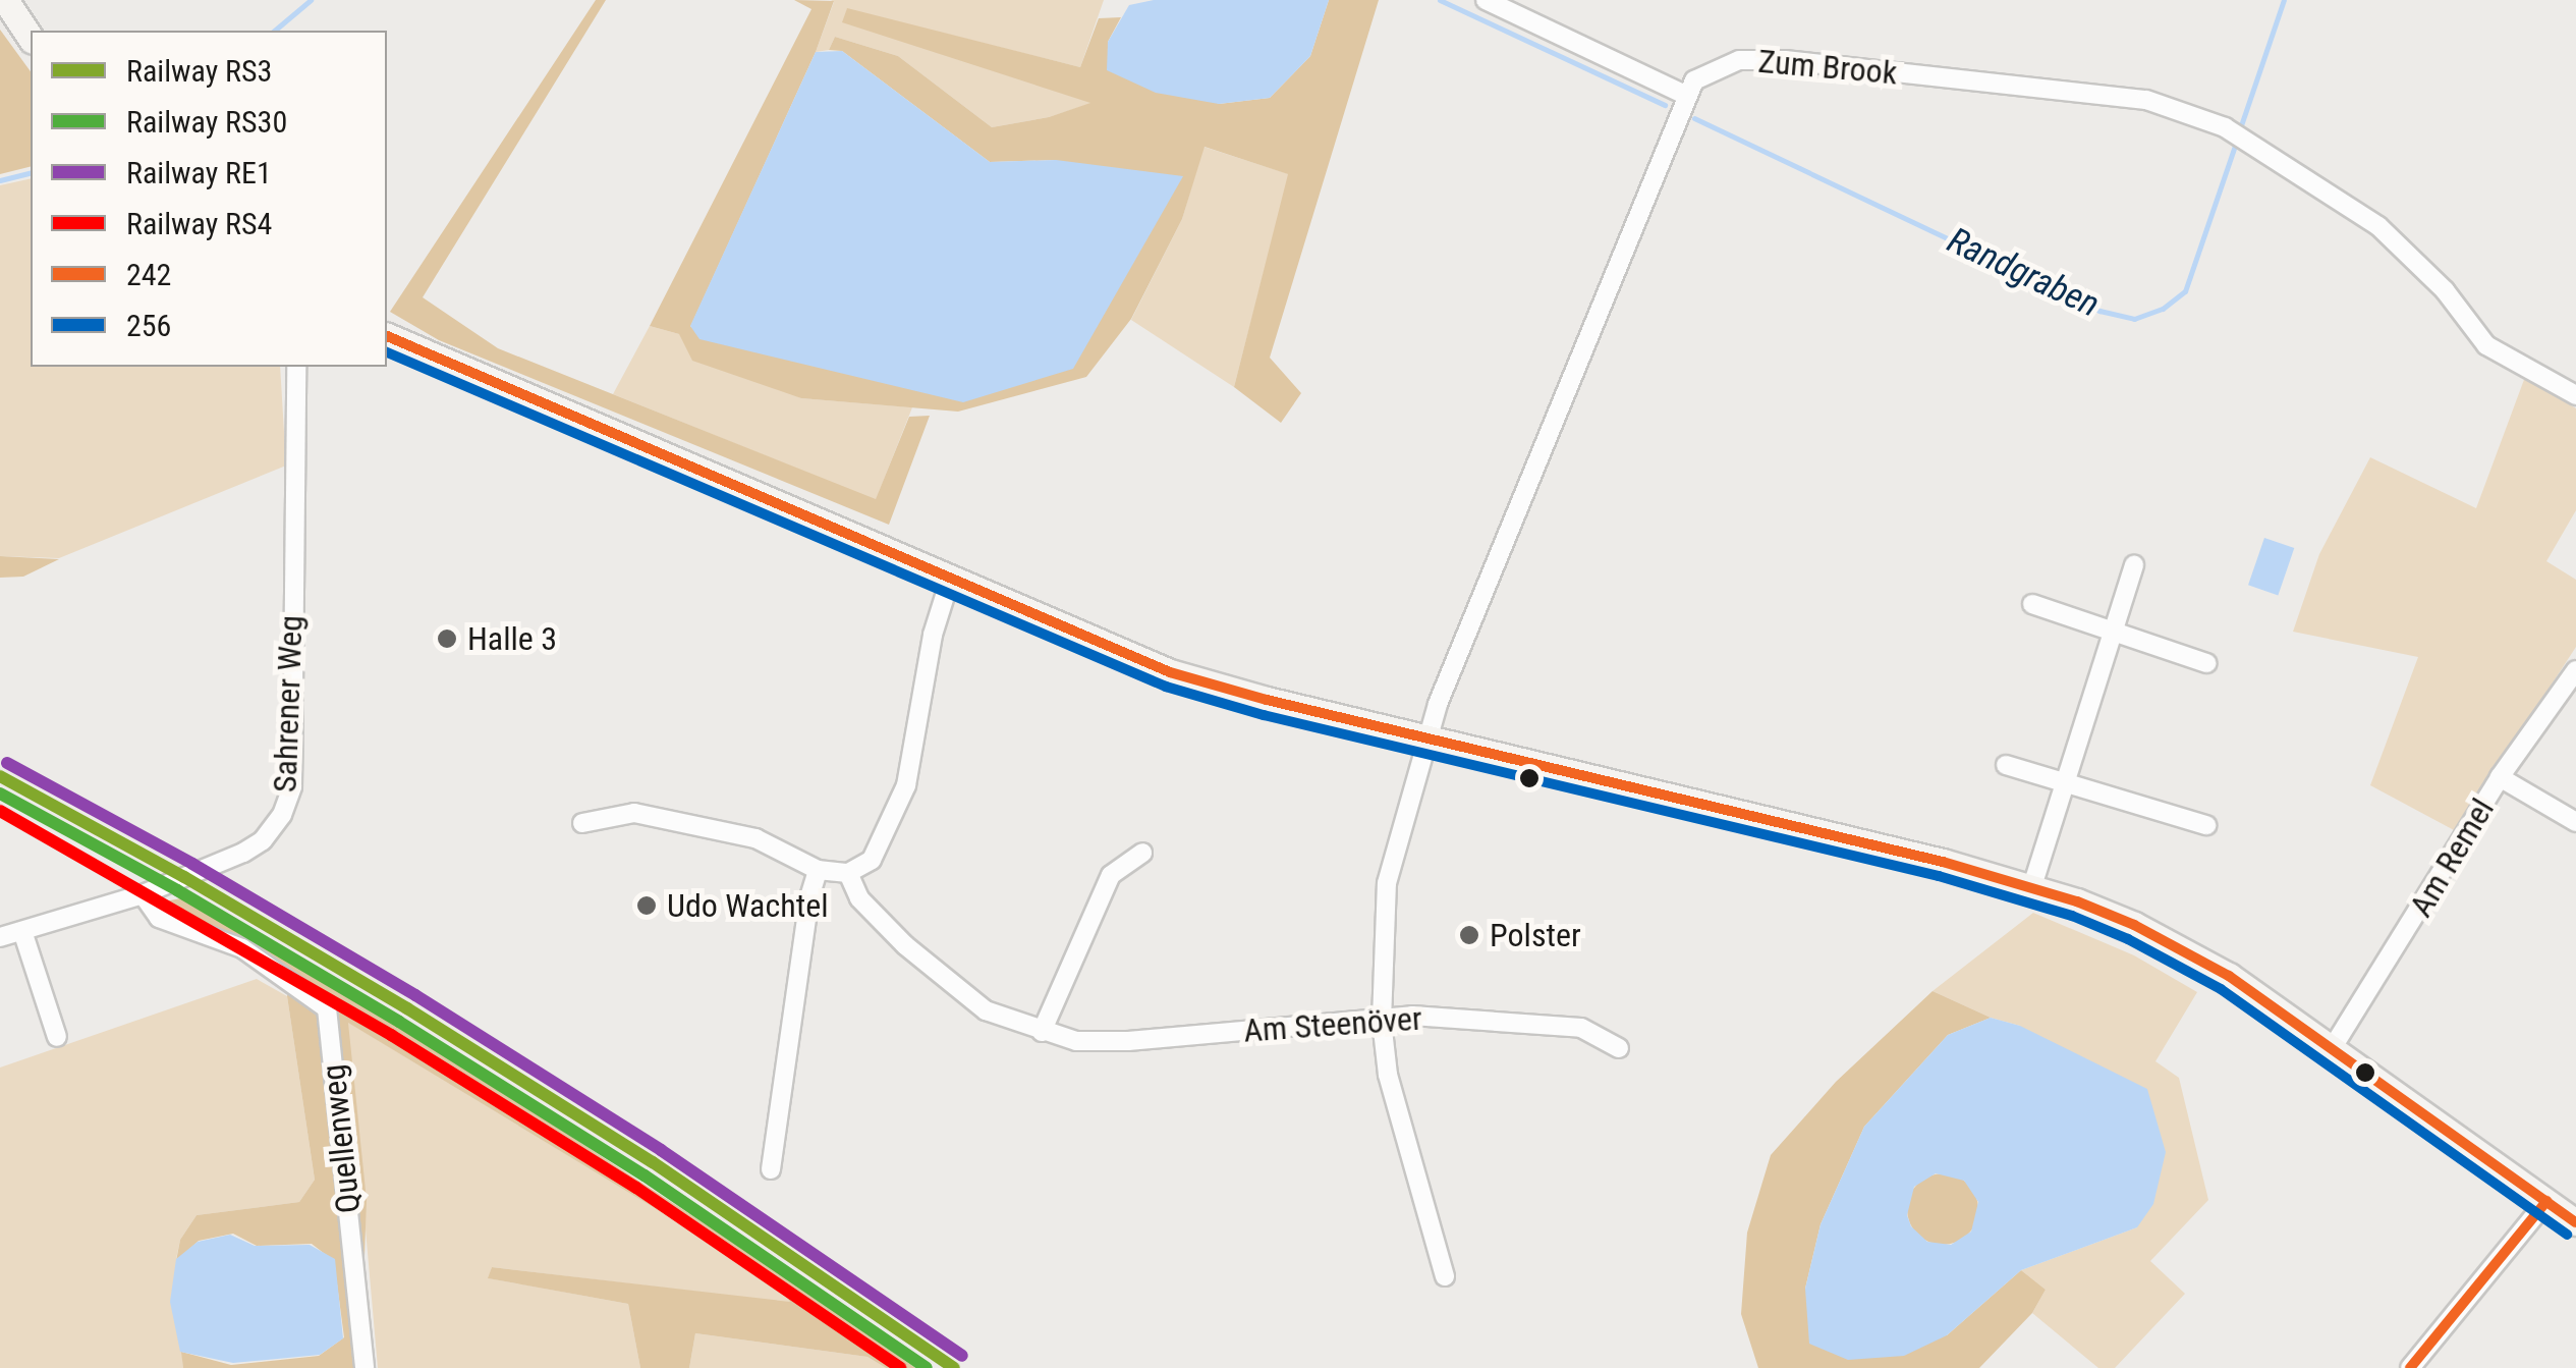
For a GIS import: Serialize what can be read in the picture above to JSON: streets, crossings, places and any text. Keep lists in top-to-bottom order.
{
  "streets": {
    "street": [
      "Zum Brook",
      "Sahrener Weg",
      "Am Remel",
      "Am Steenöver",
      "Quellenweg"
    ]
  },
  "crossings": [
    ["Zum Brook", "Am Steenöver"],
    ["Sahrener Weg", "Quellenweg"]
  ],
  "water": ["Randgraben"],
  "places": ["Halle 3", "Udo Wachtel", "Polster"],
  "lines": [
    "transit line 242",
    "transit line 256",
    "rail line RE1",
    "rail line RS3",
    "rail line RS30",
    "rail line RS4"
  ],
  "legend": [
    "Railway RS3",
    "Railway RS30",
    "Railway RE1",
    "Railway RS4",
    "242",
    "256"
  ]
}
